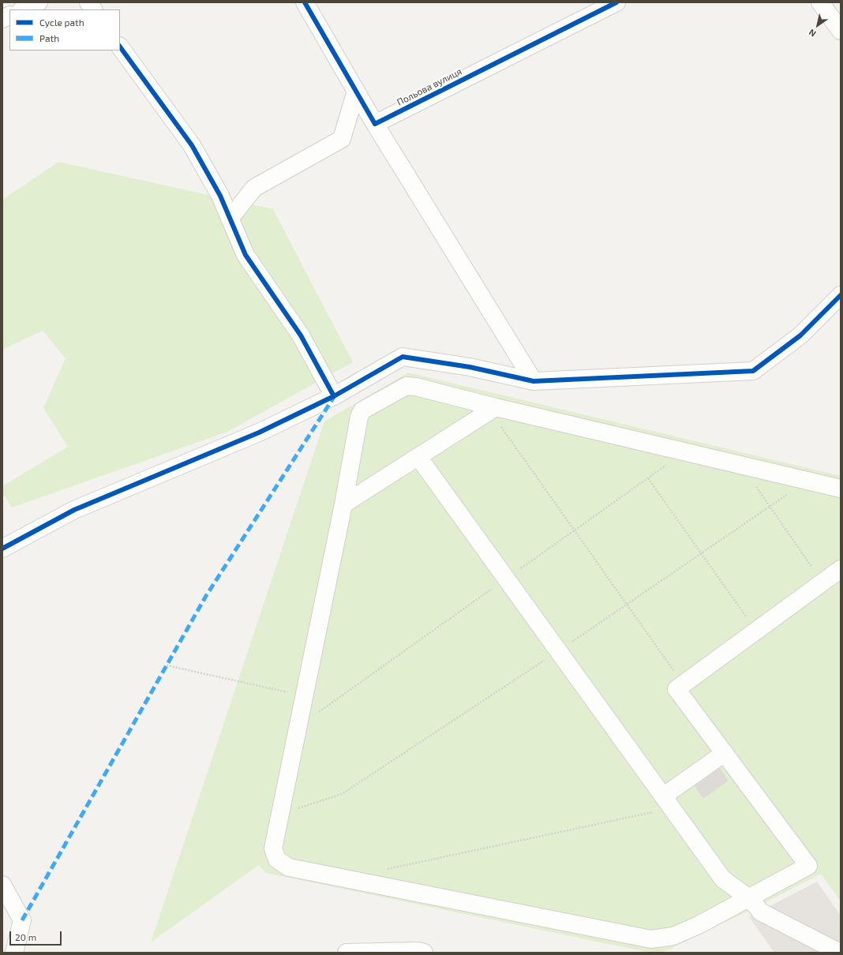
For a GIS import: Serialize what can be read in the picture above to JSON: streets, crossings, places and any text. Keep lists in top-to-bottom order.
{
  "streets": {
    "street": ["Польова вулиця"]
  },
  "legend": ["Cycle path", "Path"],
  "scale_bar": "20 m",
  "north": "bottom left"
}
